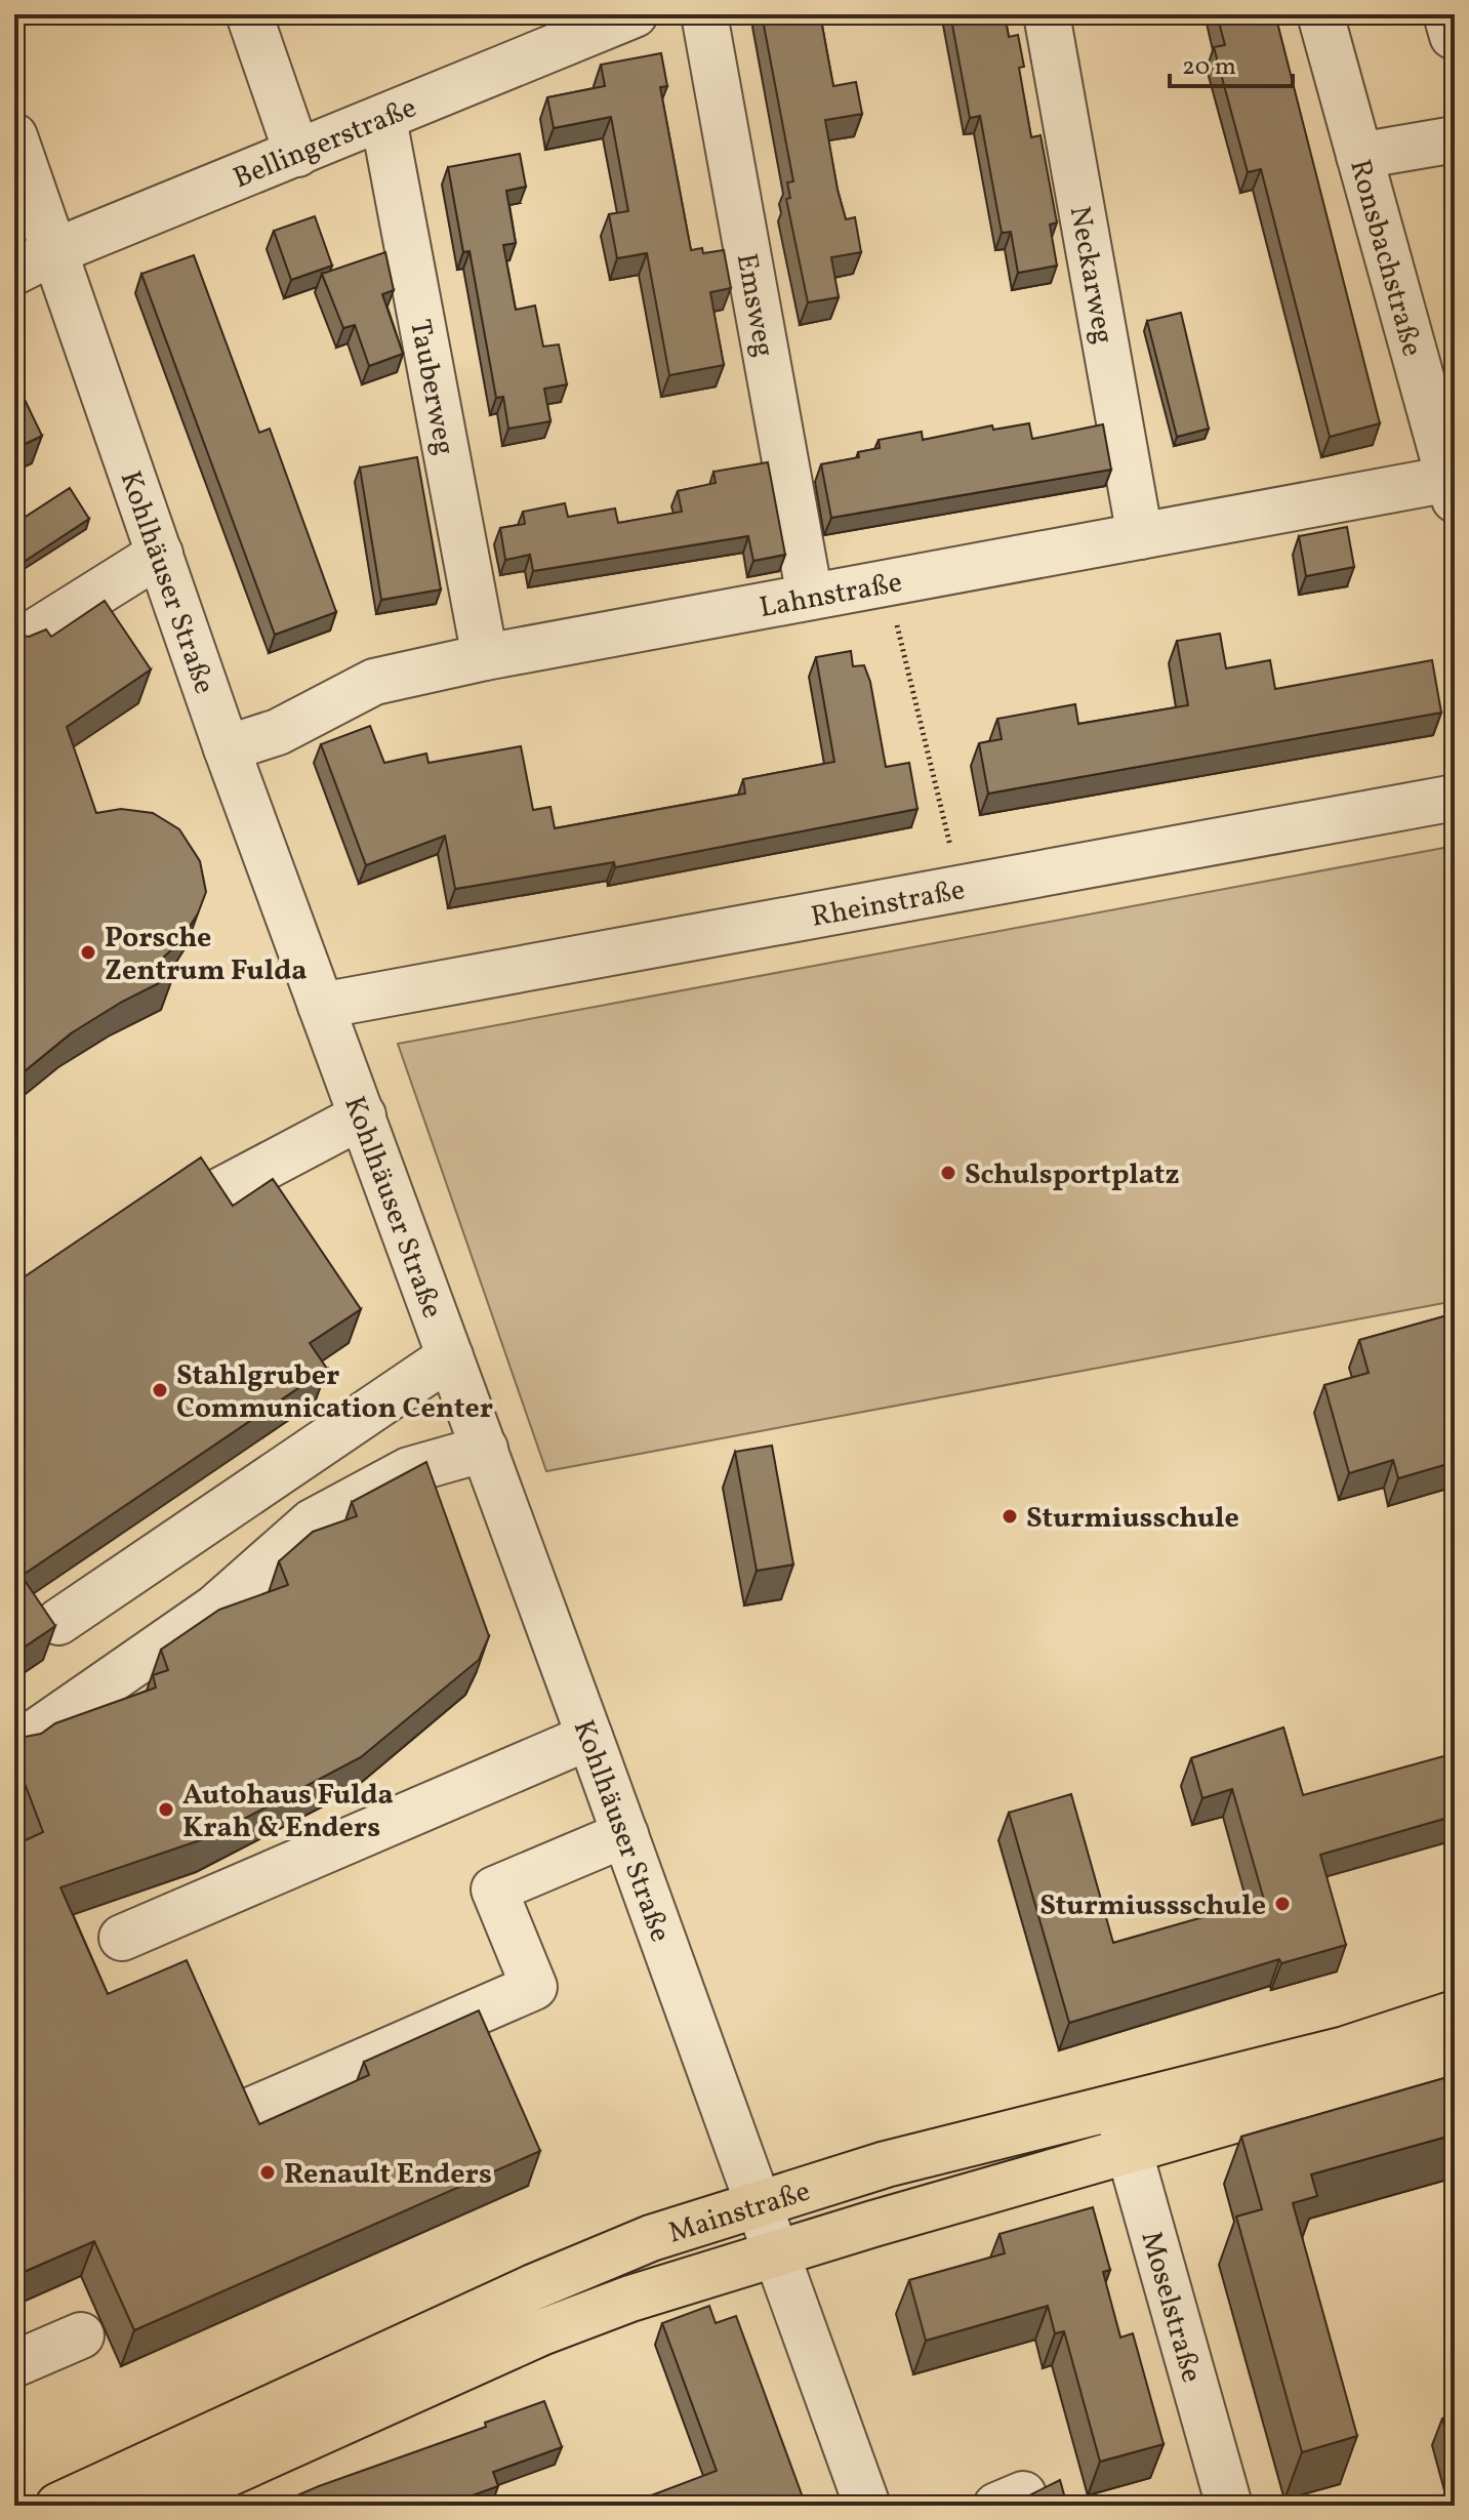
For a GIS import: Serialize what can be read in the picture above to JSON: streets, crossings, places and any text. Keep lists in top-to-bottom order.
{
  "streets": {
    "main road": ["Mainstraße"],
    "street": [
      "Bellingerstraße",
      "Ronsbachstraße",
      "Neckarweg",
      "Emsweg",
      "Tauberweg",
      "Kohlhäuser Straße",
      "Lahnstraße",
      "Rheinstraße",
      "Moselstraße"
    ]
  },
  "crossings": [
    ["Bellingerstraße", "Tauberweg"],
    ["Bellingerstraße", "Kohlhäuser Straße"],
    ["Ronsbachstraße", "Lahnstraße"],
    ["Neckarweg", "Lahnstraße"],
    ["Emsweg", "Lahnstraße"],
    ["Tauberweg", "Lahnstraße"],
    ["Kohlhäuser Straße", "Lahnstraße"],
    ["Kohlhäuser Straße", "Rheinstraße"],
    ["Kohlhäuser Straße", "Mainstraße"],
    ["Mainstraße", "Moselstraße"]
  ],
  "places": [
    "Porsche Zentrum Fulda",
    "Schulsportplatz",
    "Stahlgruber Communication Center",
    "Sturmiusschule",
    "Autohaus Fulda Krah & Enders",
    "Sturmiussschule",
    "Renault Enders"
  ],
  "scale_bar": "20 m"
}
